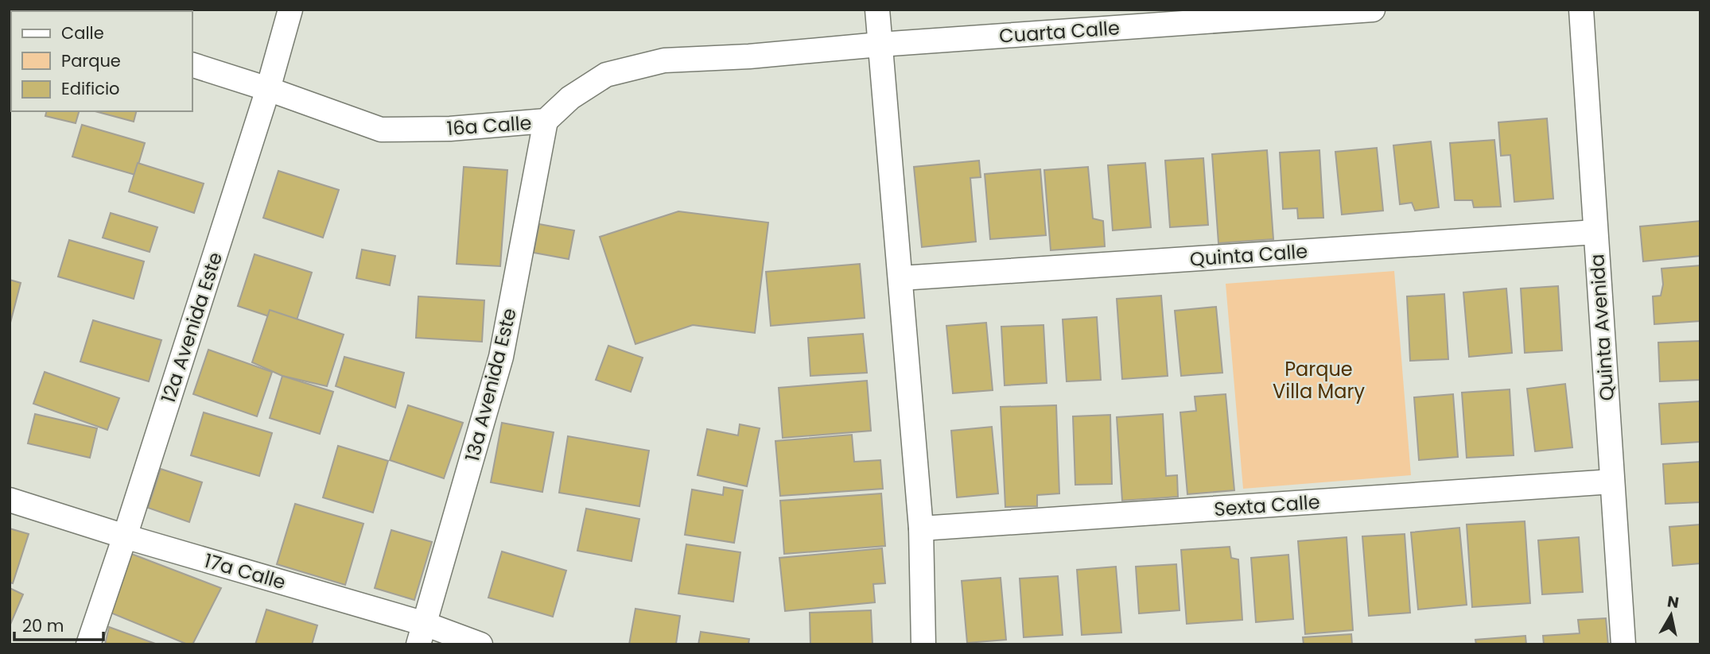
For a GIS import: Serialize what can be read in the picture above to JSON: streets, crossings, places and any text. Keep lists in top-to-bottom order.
{
  "streets": {
    "street": [
      "Cuarta Calle",
      "16a Calle",
      "Quinta Calle",
      "12a Avenida Este",
      "Quinta Avenida",
      "13a Avenida Este",
      "Sexta Calle",
      "17a Calle"
    ]
  },
  "crossings": [
    ["Cuarta Calle", "16a Calle"],
    ["16a Calle", "12a Avenida Este"],
    ["16a Calle", "13a Avenida Este"],
    ["Quinta Calle", "Quinta Avenida"],
    ["12a Avenida Este", "17a Calle"],
    ["Quinta Avenida", "Sexta Calle"],
    ["13a Avenida Este", "17a Calle"]
  ],
  "parks": ["Parque Villa Mary"],
  "legend": ["Calle", "Parque", "Edificio"],
  "scale_bar": "20 m",
  "north": "top"
}
